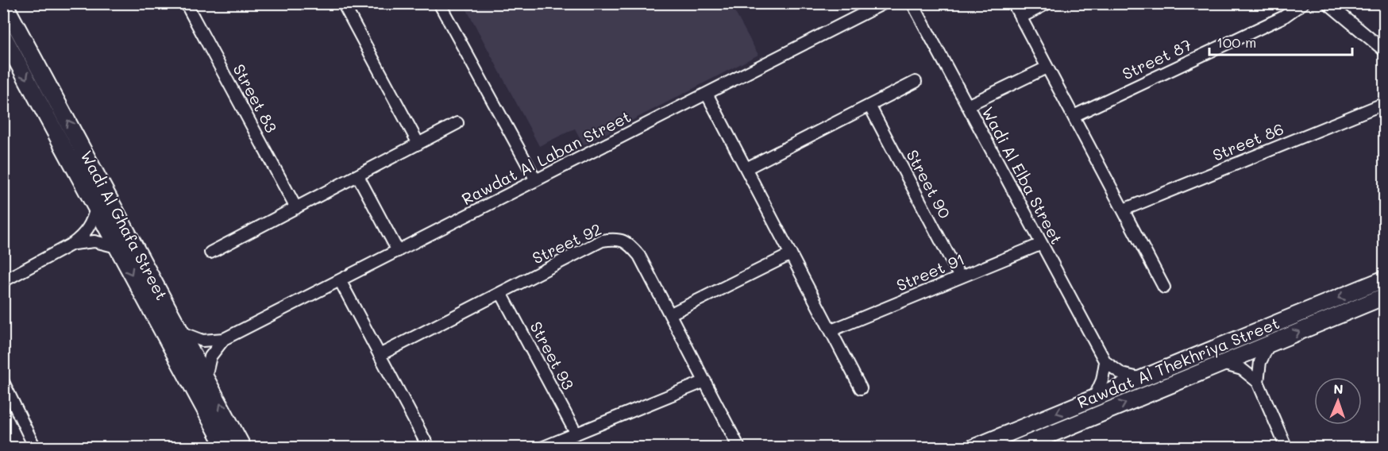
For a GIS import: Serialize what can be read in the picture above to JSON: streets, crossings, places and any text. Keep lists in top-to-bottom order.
{
  "streets": {
    "street": [
      "Street 87",
      "Street 83",
      "Street 86",
      "Rawdat Al Laban Street",
      "Wadi Al Elba Street",
      "Street 90",
      "Wadi Al Ghafa Street",
      "Street 92",
      "Street 91",
      "Street 93",
      "Rawdat Al Thekhriya Street"
    ]
  },
  "crossings": [
    ["Rawdat Al Laban Street", "Wadi Al Ghafa Street"],
    ["Wadi Al Elba Street", "Street 91"],
    ["Wadi Al Elba Street", "Rawdat Al Thekhriya Street"],
    ["Street 90", "Street 91"],
    ["Street 92", "Street 93"]
  ],
  "scale_bar": "100 m",
  "north": "top"
}
